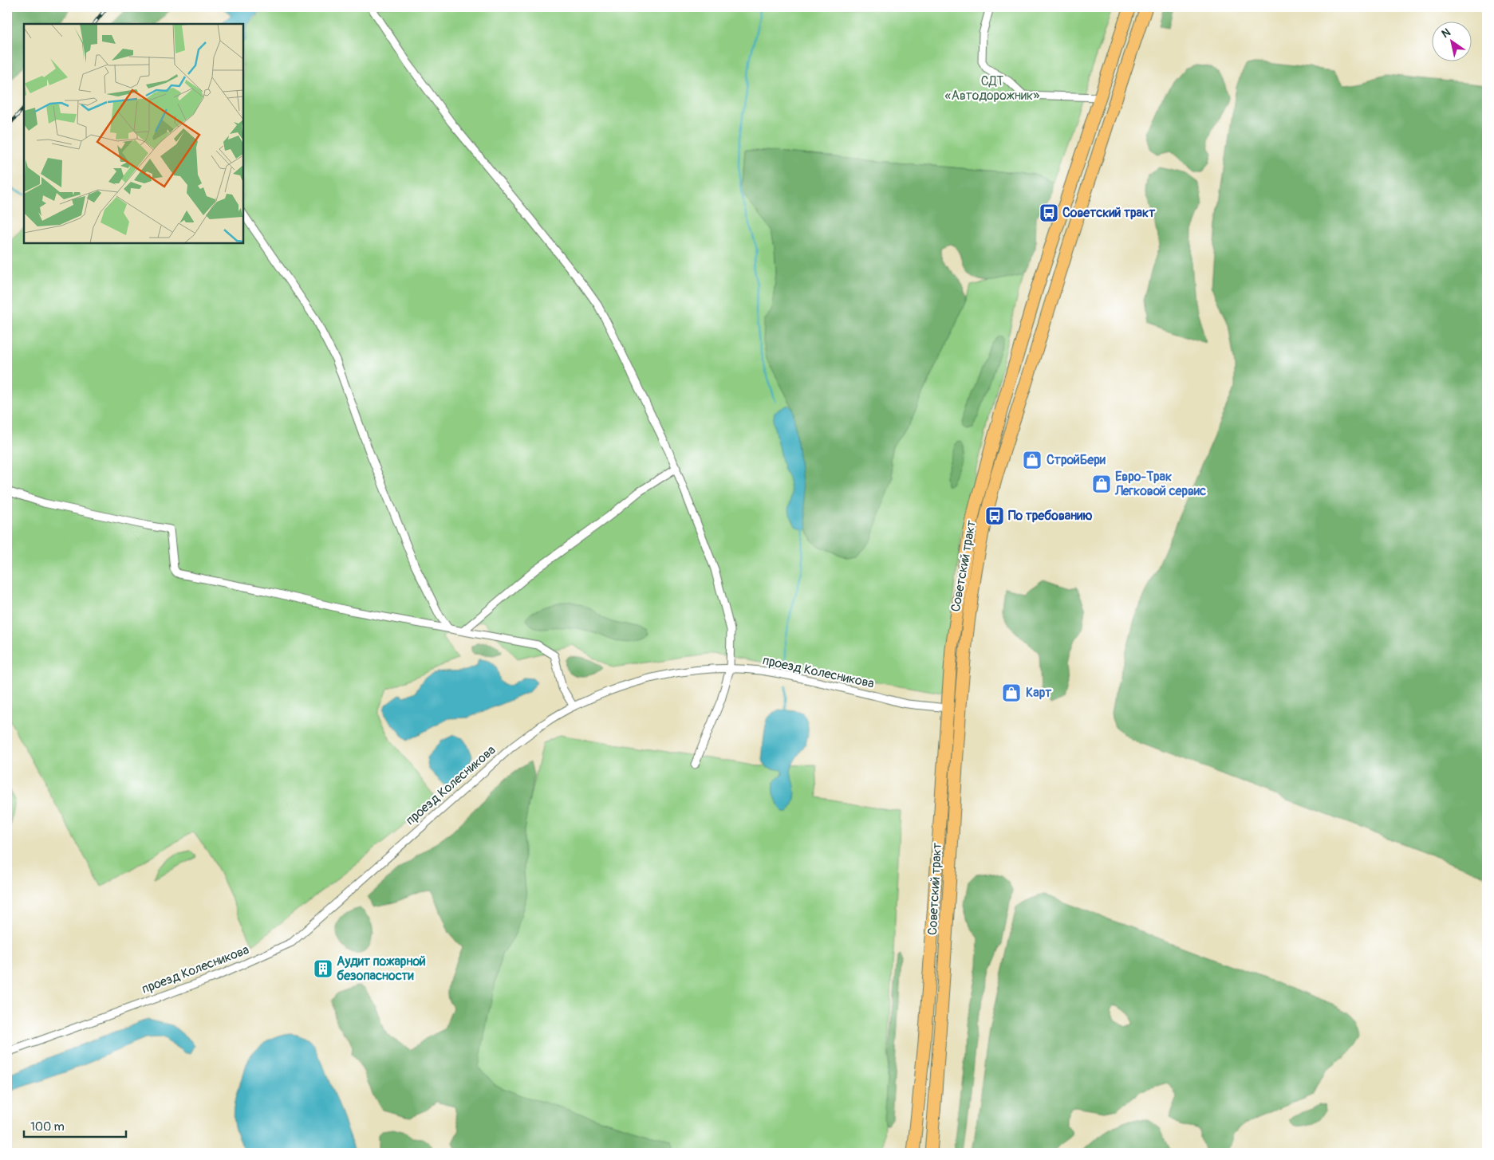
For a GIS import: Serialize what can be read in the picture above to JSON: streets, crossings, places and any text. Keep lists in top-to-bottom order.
{
  "streets": {
    "highway": ["Советский тракт"],
    "street": ["проезд Колесникова"]
  },
  "crossings": [
    ["Советский тракт", "проезд Колесникова"]
  ],
  "parks": ["СДТ «Автодорожник»"],
  "places": {
    "bus stop": ["Советский тракт", "По требованию"],
    "shop": ["СтройБери", "Евро-Трак Легковой сервис", "Карт"],
    "building": ["Аудит пожарной безопасности"]
  },
  "scale_bar": "100 m",
  "north": "top left"
}
